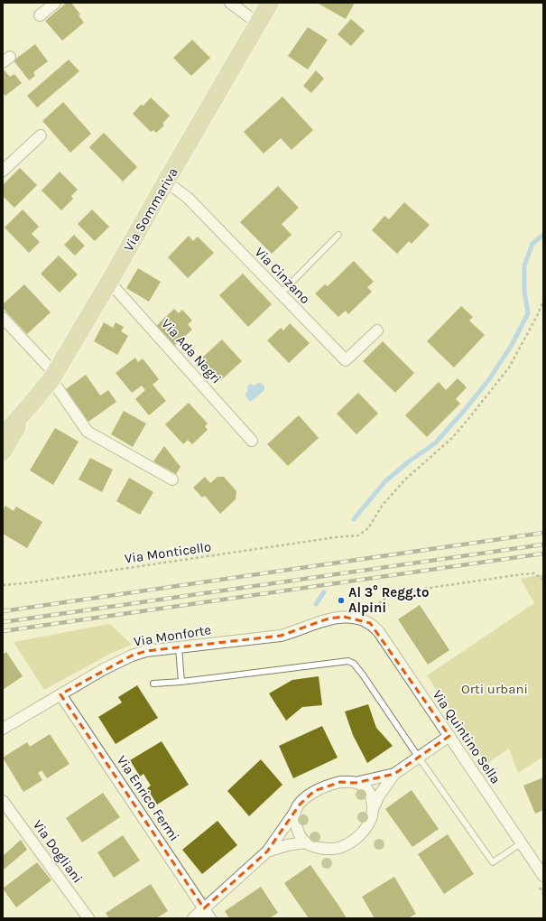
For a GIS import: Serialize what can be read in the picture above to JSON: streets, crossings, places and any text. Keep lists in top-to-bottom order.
{
  "streets": {
    "main road": ["Via Sommariva"],
    "street": [
      "Via Cinzano",
      "Via Ada Negri",
      "Via Monforte",
      "Via Quintino Sella",
      "Via Enrico Fermi",
      "Via Dogliani"
    ],
    "path": ["Via Monticello"]
  },
  "crossings": [
    ["Via Sommariva", "Via Cinzano"],
    ["Via Sommariva", "Via Ada Negri"],
    ["Via Monforte", "Via Quintino Sella"],
    ["Via Monforte", "Via Enrico Fermi"]
  ],
  "parks": ["Orti urbani"],
  "places": ["Al 3° Regg.to Alpini"]
}
